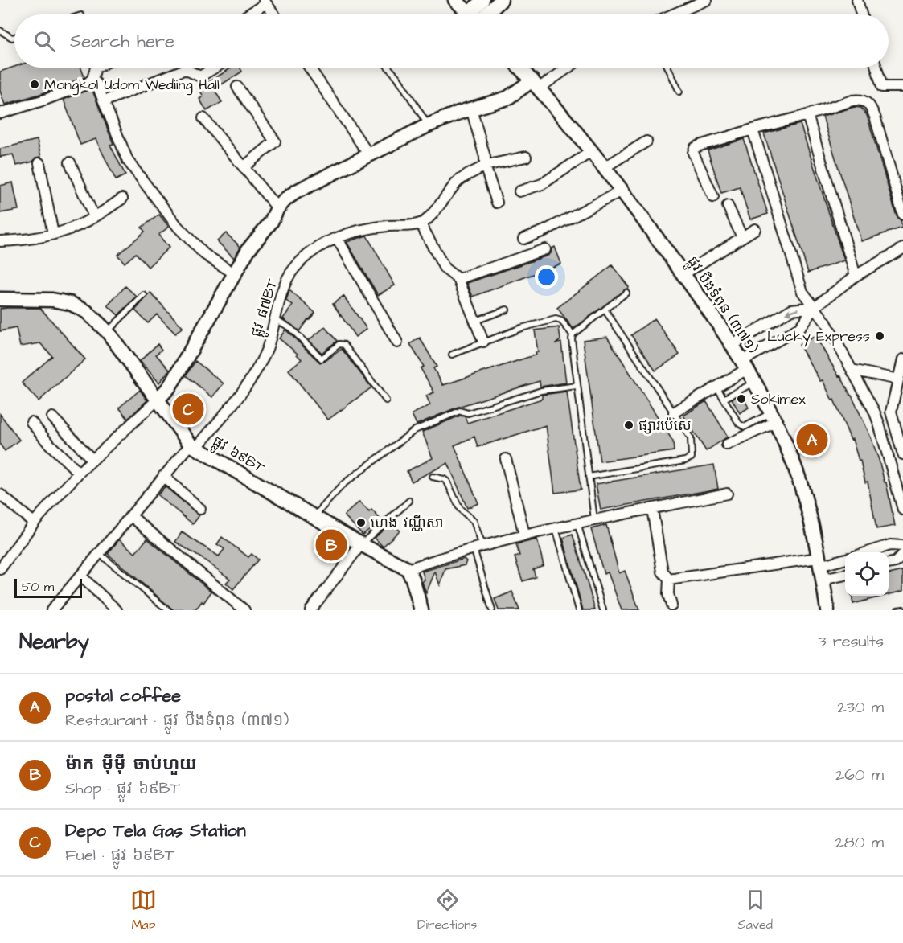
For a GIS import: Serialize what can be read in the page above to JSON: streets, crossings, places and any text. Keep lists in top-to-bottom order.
{
  "streets": {
    "street": ["ផ្លូវ បឹងទំពុន (៣៧១)", "ផ្លូវ ៨៧BT", "ផ្លូវ ៦៩BT"]
  },
  "crossings": [
    ["ផ្លូវ ៨៧BT", "ផ្លូវ ៦៩BT"]
  ],
  "places": [
    "Mongkol Udom Wediing Hall",
    "Lucky Express",
    "Sokimex",
    "ផ្សារប៉េសេ",
    "ហេង វណ្ណីសា"
  ],
  "scale_bar": "50 m",
  "page": {
    "search": "Search here",
    "pins": ["C", "A", "B"],
    "scale": "50 m",
    "heading": ["Nearby", "3 results"],
    "list": [
      {
        "mark": "A",
        "name": "postal coffee",
        "note": "Restaurant · ផ្លូវ បឹងទំពុន (៣៧១)",
        "value": "230 m"
      },
      {
        "mark": "B",
        "name": "ម៉ាក ម៉ីម៉ី ចាប់ហួយ",
        "note": "Shop · ផ្លូវ ៦៩BT",
        "value": "260 m"
      },
      {
        "mark": "C",
        "name": "Depo Tela Gas Station",
        "note": "Fuel · ផ្លូវ ៦៩BT",
        "value": "280 m"
      }
    ],
    "nav": ["Map", "Directions", "Saved"]
  }
}
